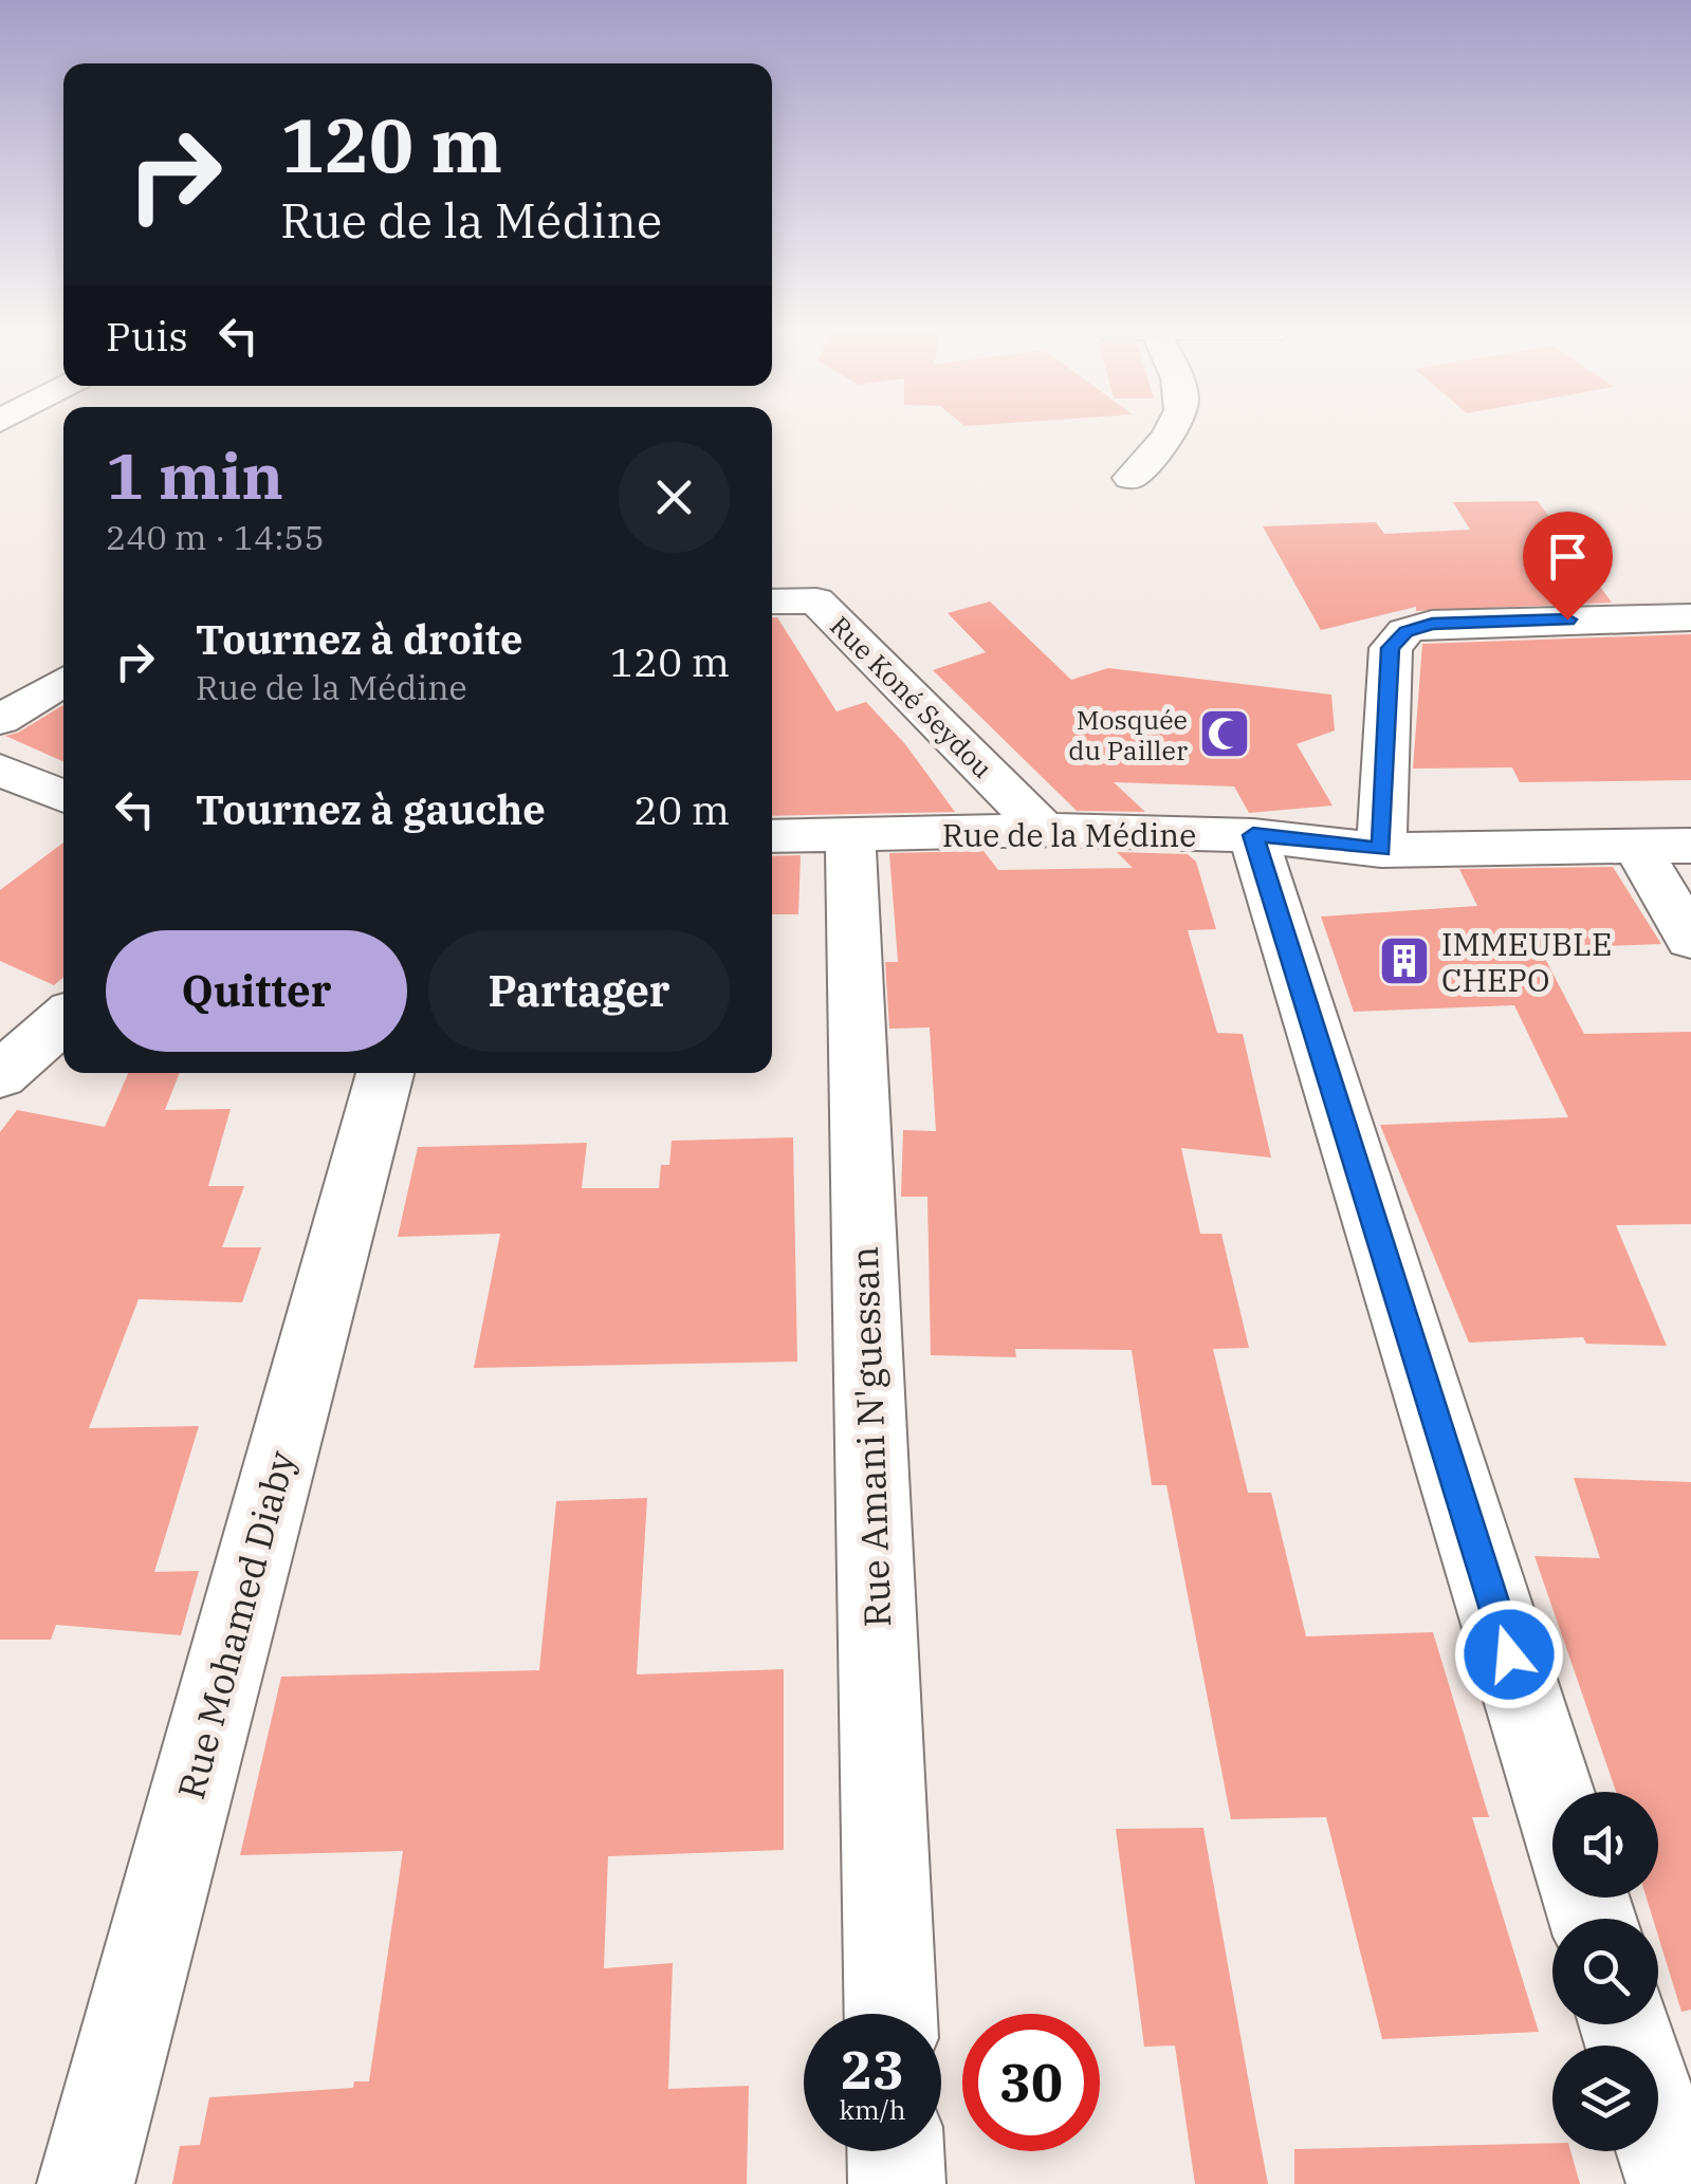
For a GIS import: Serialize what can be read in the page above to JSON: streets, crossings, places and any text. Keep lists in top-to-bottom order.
{
  "streets": {
    "street": [
      "Rue Koné Seydou",
      "Rue de la Médine",
      "Rue Amani N'guessan",
      "Rue Mohamed Diaby"
    ]
  },
  "crossings": [
    ["Rue Koné Seydou", "Rue de la Médine"],
    ["Rue de la Médine", "Rue Amani N'guessan"]
  ],
  "places": {
    "mosque": ["Mosquée du Pailler"],
    "building": ["IMMEUBLE CHEPO"]
  },
  "page": {
    "turn": ["120 m", "Rue de la Médine"],
    "then": "Puis",
    "heading": ["1 min", "240 m · 14:55"],
    "list": [
      {
        "name": "Tournez à droite",
        "note": "Rue de la Médine",
        "value": "120 m"
      },
      {
        "name": "Tournez à gauche",
        "value": "20 m"
      }
    ],
    "buttons": ["Quitter", "Partager"],
    "speed": "23 km/h",
    "limit": "30"
  }
}
